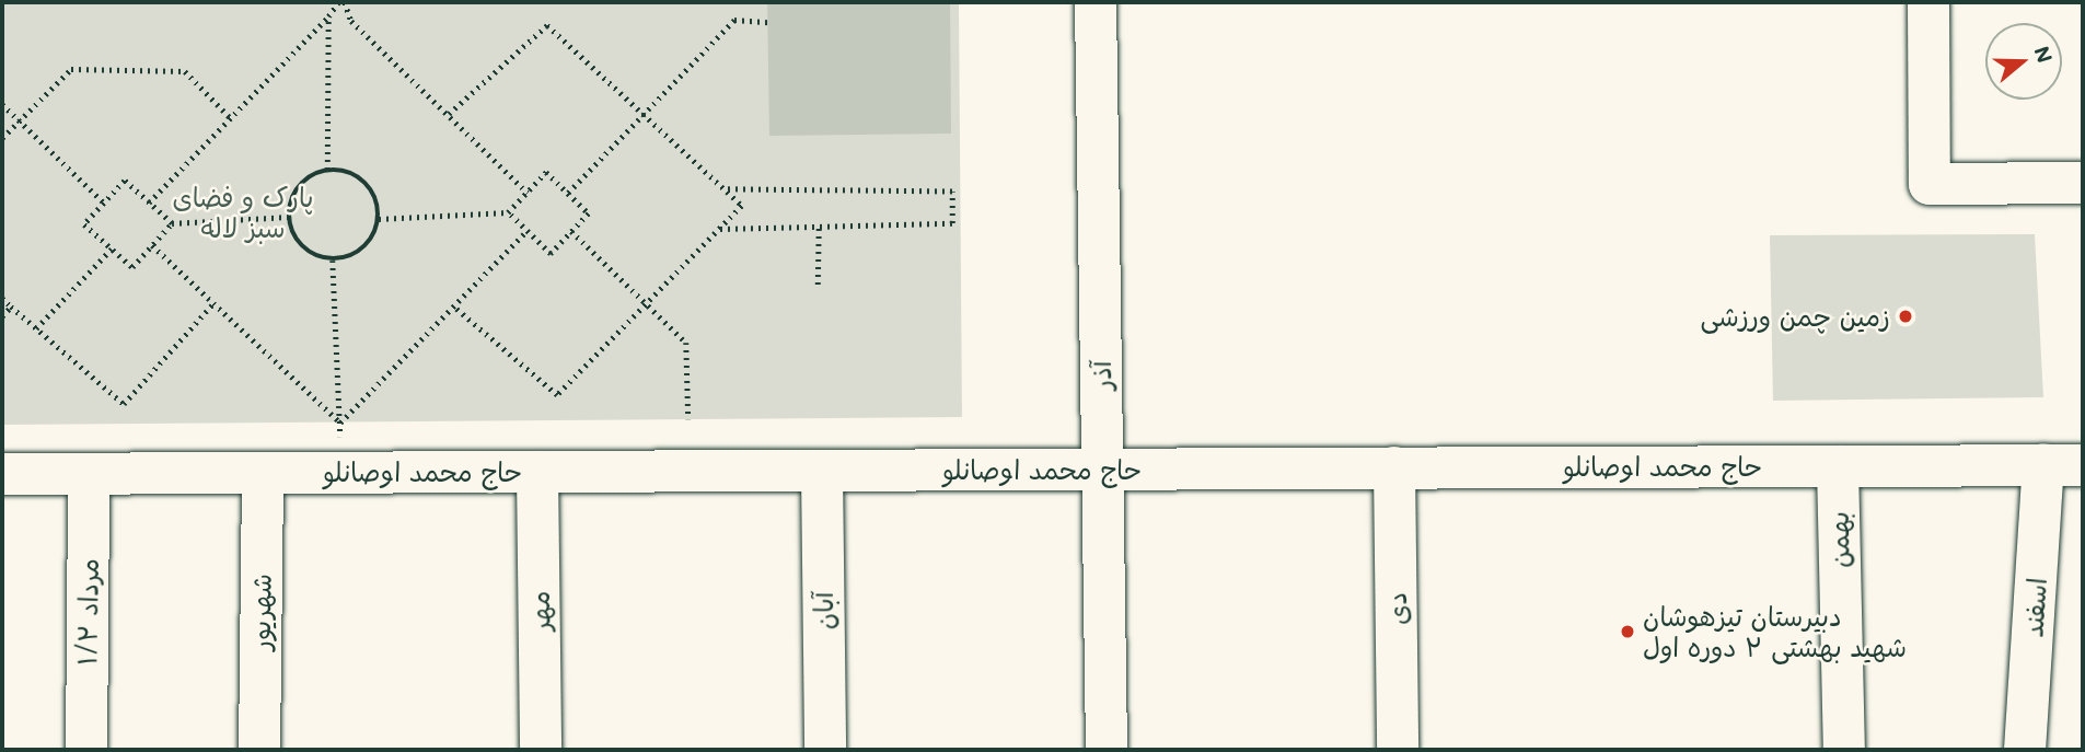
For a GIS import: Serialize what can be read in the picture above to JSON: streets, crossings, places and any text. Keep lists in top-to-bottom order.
{
  "streets": {
    "street": [
      "آذر",
      "حاج محمد اوصانلو",
      "بهمن",
      "اسفند",
      "دی",
      "مهر",
      "آبان",
      "مرداد ۱/۲",
      "شهریور"
    ]
  },
  "crossings": [
    ["آذر", "حاج محمد اوصانلو"],
    ["حاج محمد اوصانلو", "بهمن"],
    ["حاج محمد اوصانلو", "اسفند"],
    ["حاج محمد اوصانلو", "دی"],
    ["حاج محمد اوصانلو", "مهر"],
    ["حاج محمد اوصانلو", "آبان"],
    ["حاج محمد اوصانلو", "مرداد ۱/۲"],
    ["حاج محمد اوصانلو", "شهریور"]
  ],
  "parks": ["پارک و فضای سبز لاله"],
  "places": ["زمین چمن ورزشی", "دبیرستان تیزهوشان شهید بهشتی ۲ دوره اول"],
  "north": "right"
}
